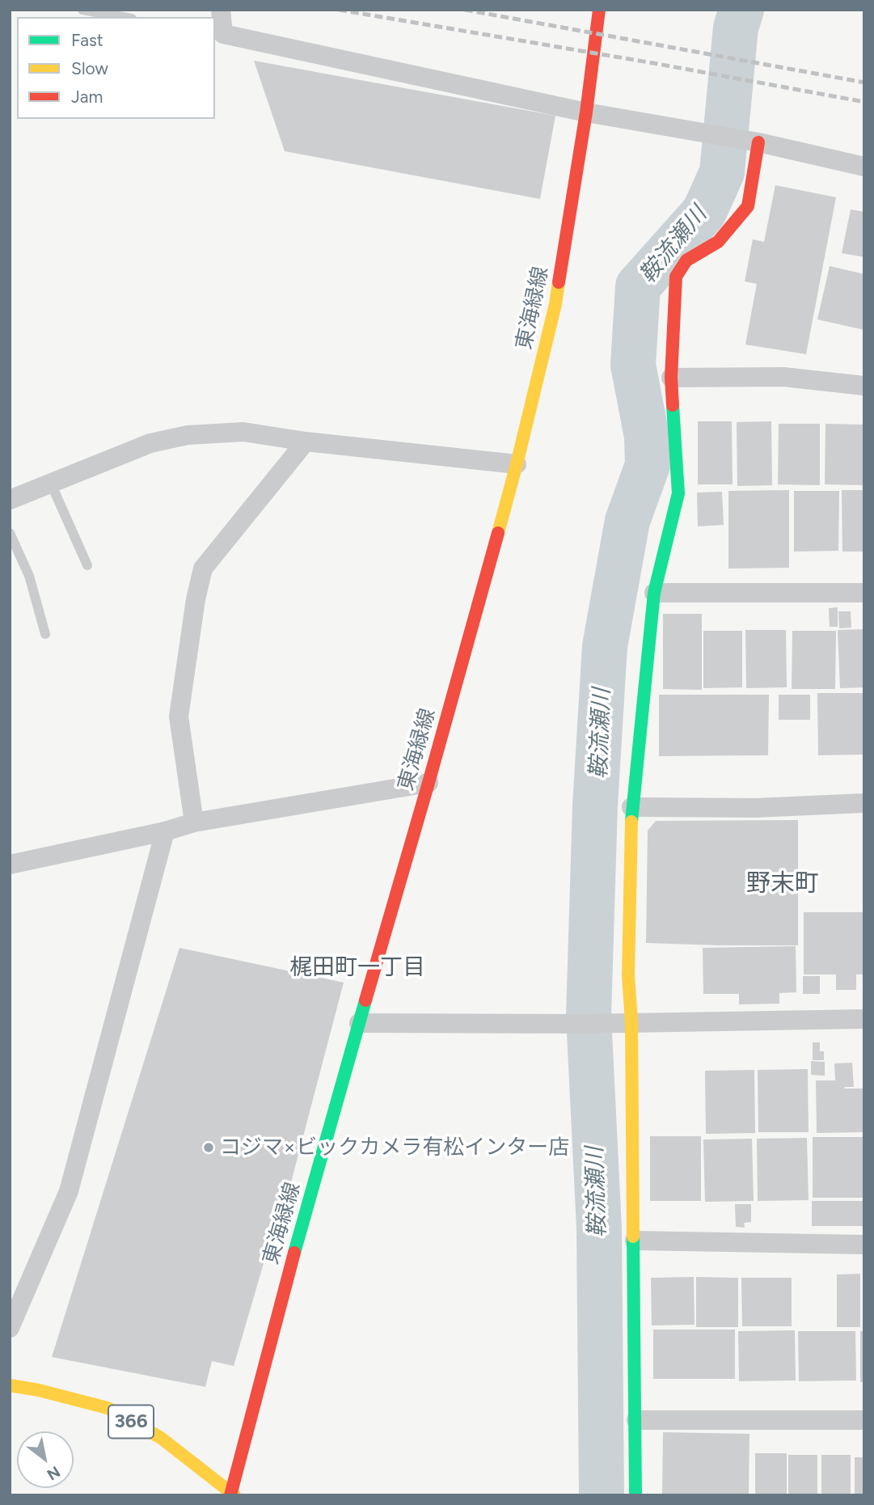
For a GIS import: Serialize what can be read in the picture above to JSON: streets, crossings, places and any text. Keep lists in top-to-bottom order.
{
  "streets": {
    "main road": ["東海緑線", "366"]
  },
  "crossings": [
    ["東海緑線", "366"]
  ],
  "districts": ["野末町", "梶田町一丁目"],
  "water": ["鞍流瀬川"],
  "places": ["コジマ×ビックカメラ有松インター店"],
  "legend": ["Fast", "Slow", "Jam"],
  "north": "bottom right"
}
